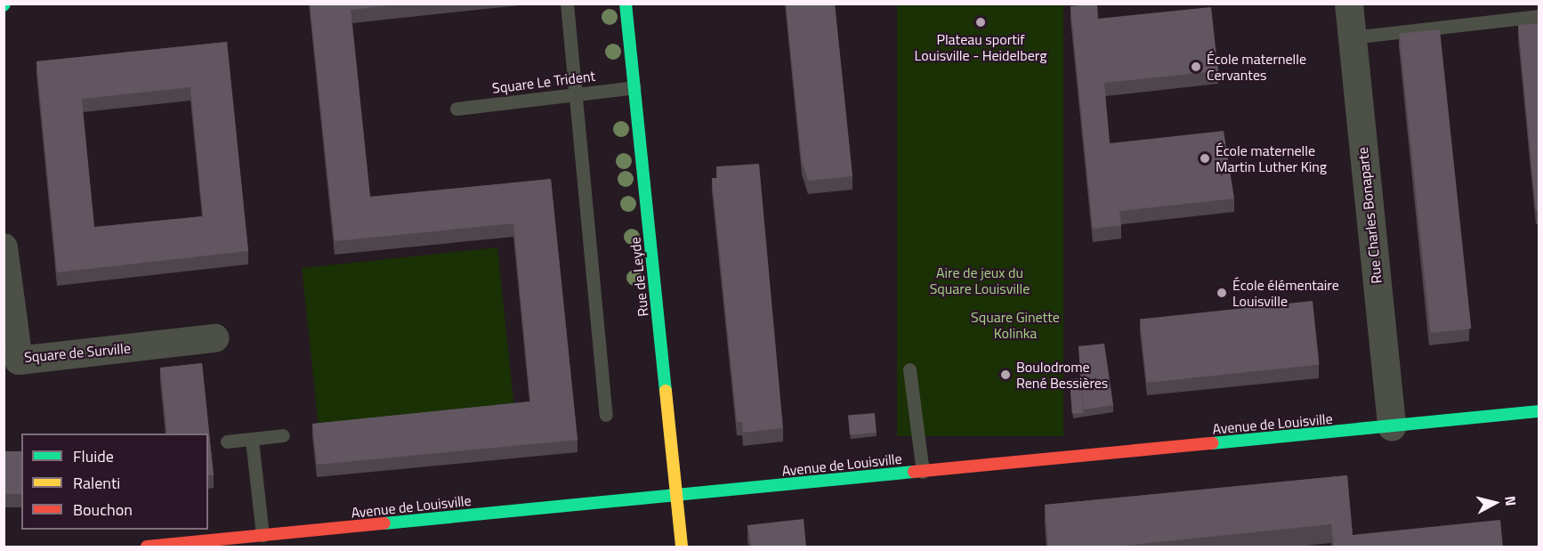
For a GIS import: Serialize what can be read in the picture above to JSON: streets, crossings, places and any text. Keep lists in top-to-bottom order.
{
  "streets": {
    "street": [
      "Rue Charles Bonaparte",
      "Rue de Leyde",
      "Square de Surville",
      "Avenue de Louisville"
    ],
    "lane": ["Square Le Trident"]
  },
  "crossings": [
    ["Square Le Trident", "Rue de Leyde"],
    ["Rue Charles Bonaparte", "Avenue de Louisville"],
    ["Rue de Leyde", "Avenue de Louisville"]
  ],
  "parks": ["Aire de jeux du Square Louisville", "Square Ginette Kolinka"],
  "places": [
    "Plateau sportif Louisville - Heidelberg",
    "École maternelle Cervantes",
    "École maternelle Martin Luther King",
    "École élémentaire Louisville",
    "Boulodrome René Bessières"
  ],
  "legend": ["Fluide", "Ralenti", "Bouchon"],
  "north": "right"
}
